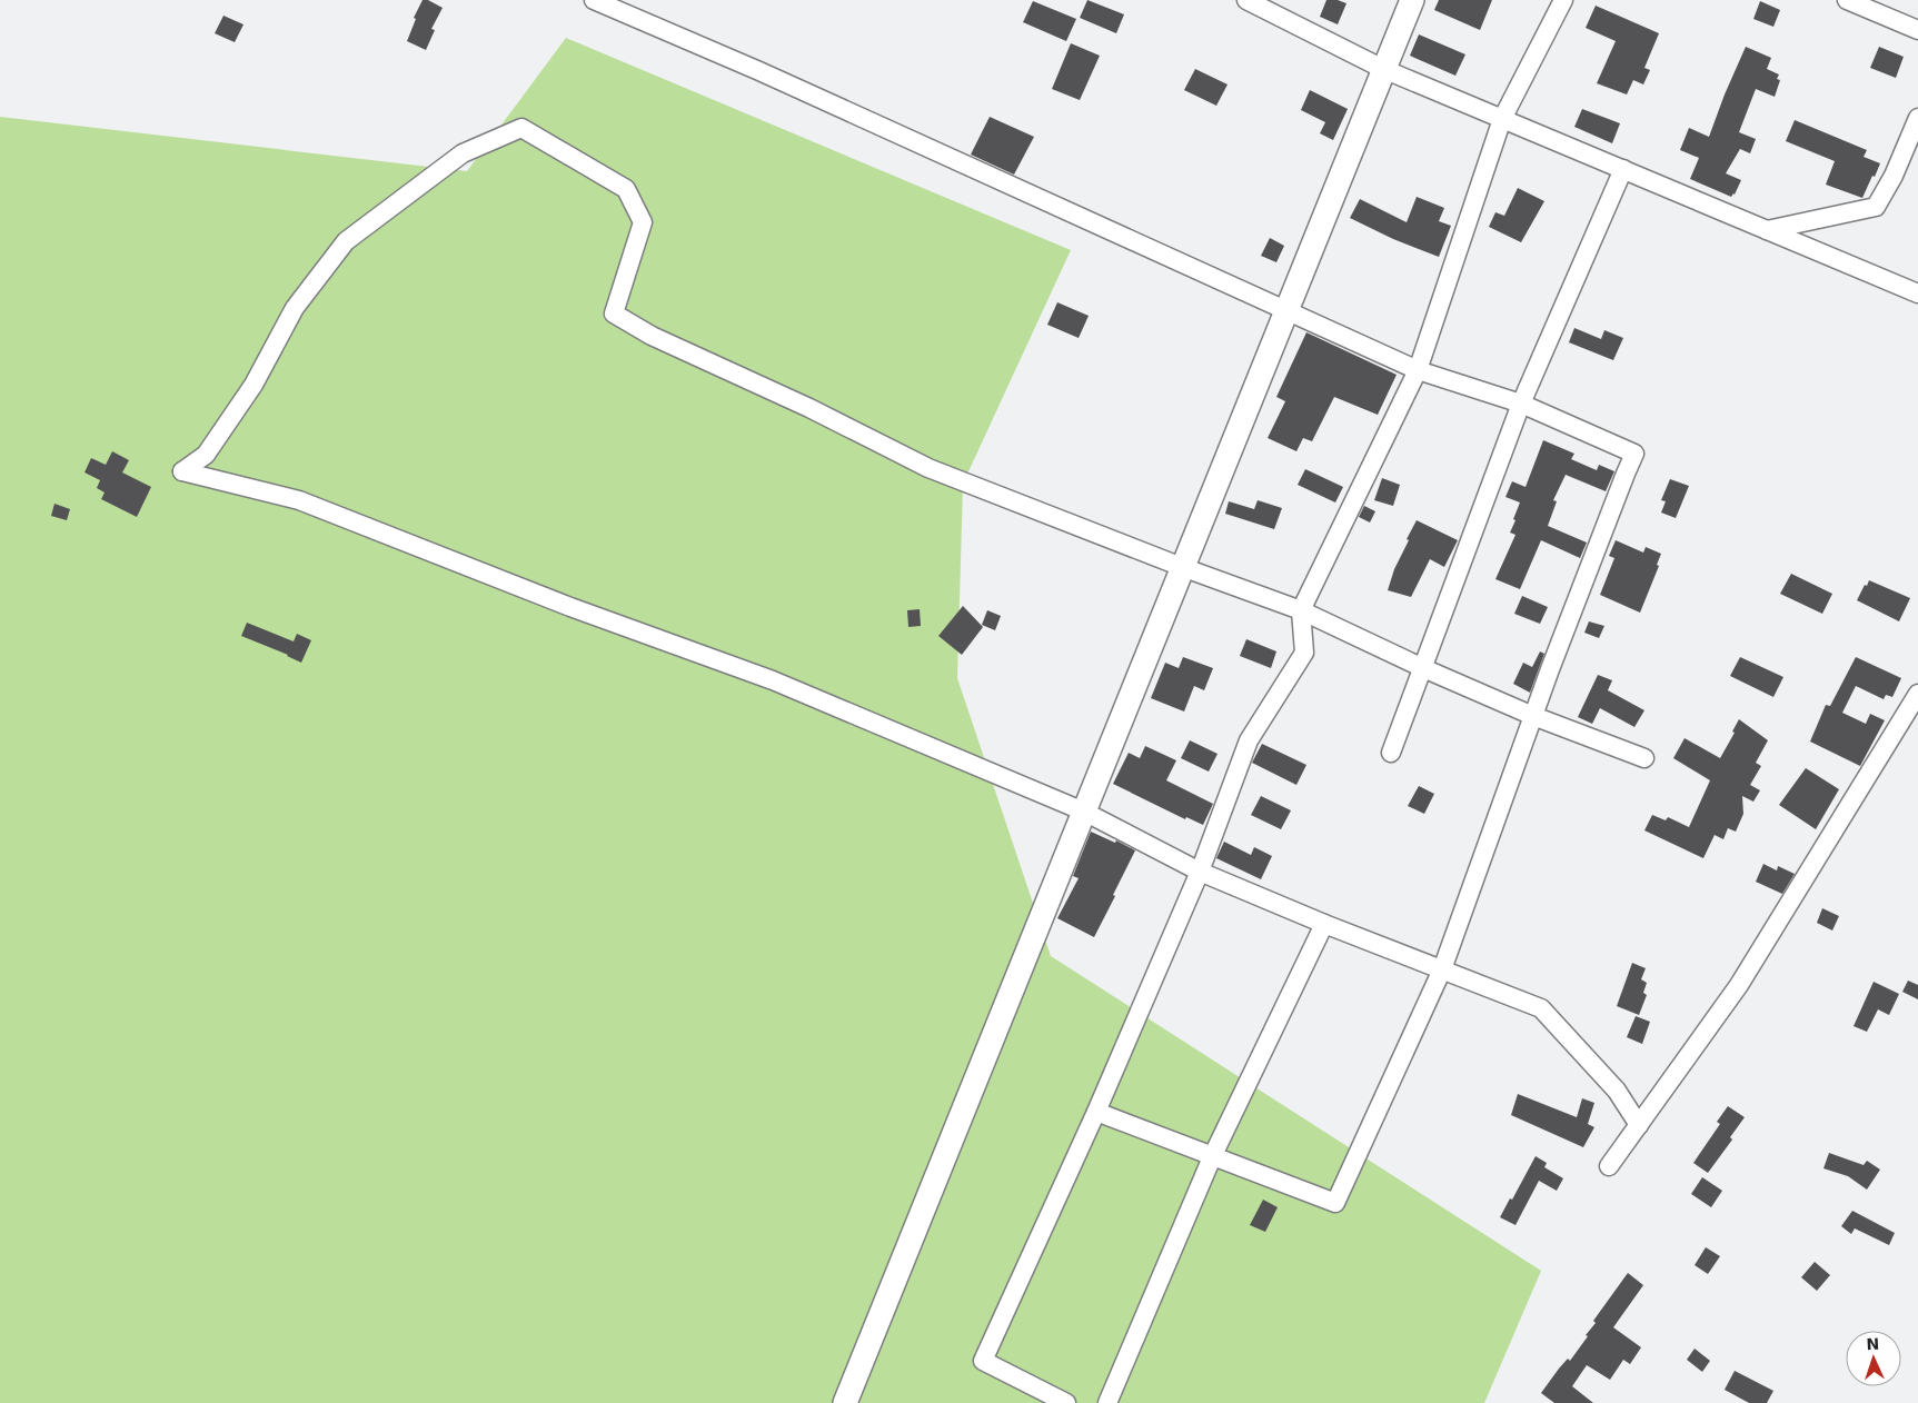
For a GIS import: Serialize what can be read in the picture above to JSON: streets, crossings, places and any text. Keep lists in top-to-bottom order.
{
  "north": "top"
}
